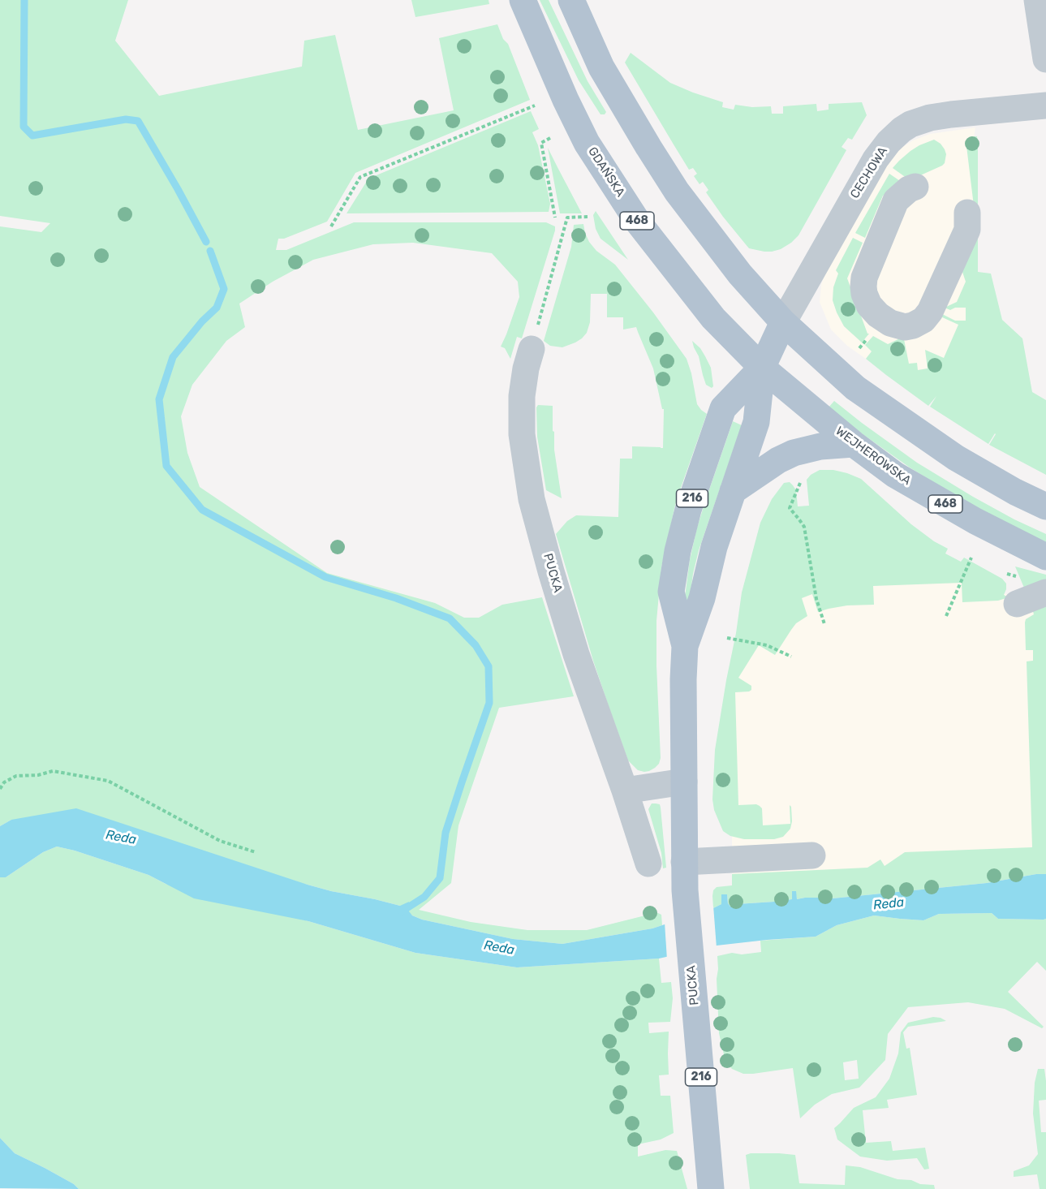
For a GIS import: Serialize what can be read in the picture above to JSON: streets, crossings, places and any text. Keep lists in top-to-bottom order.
{
  "streets": {
    "main road": [
      "GDAŃSKA",
      "468",
      "WEJHEROWSKA",
      "216",
      "PUCKA"
    ],
    "street": ["CECHOWA"]
  },
  "crossings": [
    ["GDAŃSKA", "WEJHEROWSKA"],
    ["GDAŃSKA", "PUCKA"],
    ["CECHOWA", "PUCKA"],
    ["WEJHEROWSKA", "PUCKA"]
  ],
  "water": ["Reda"]
}
